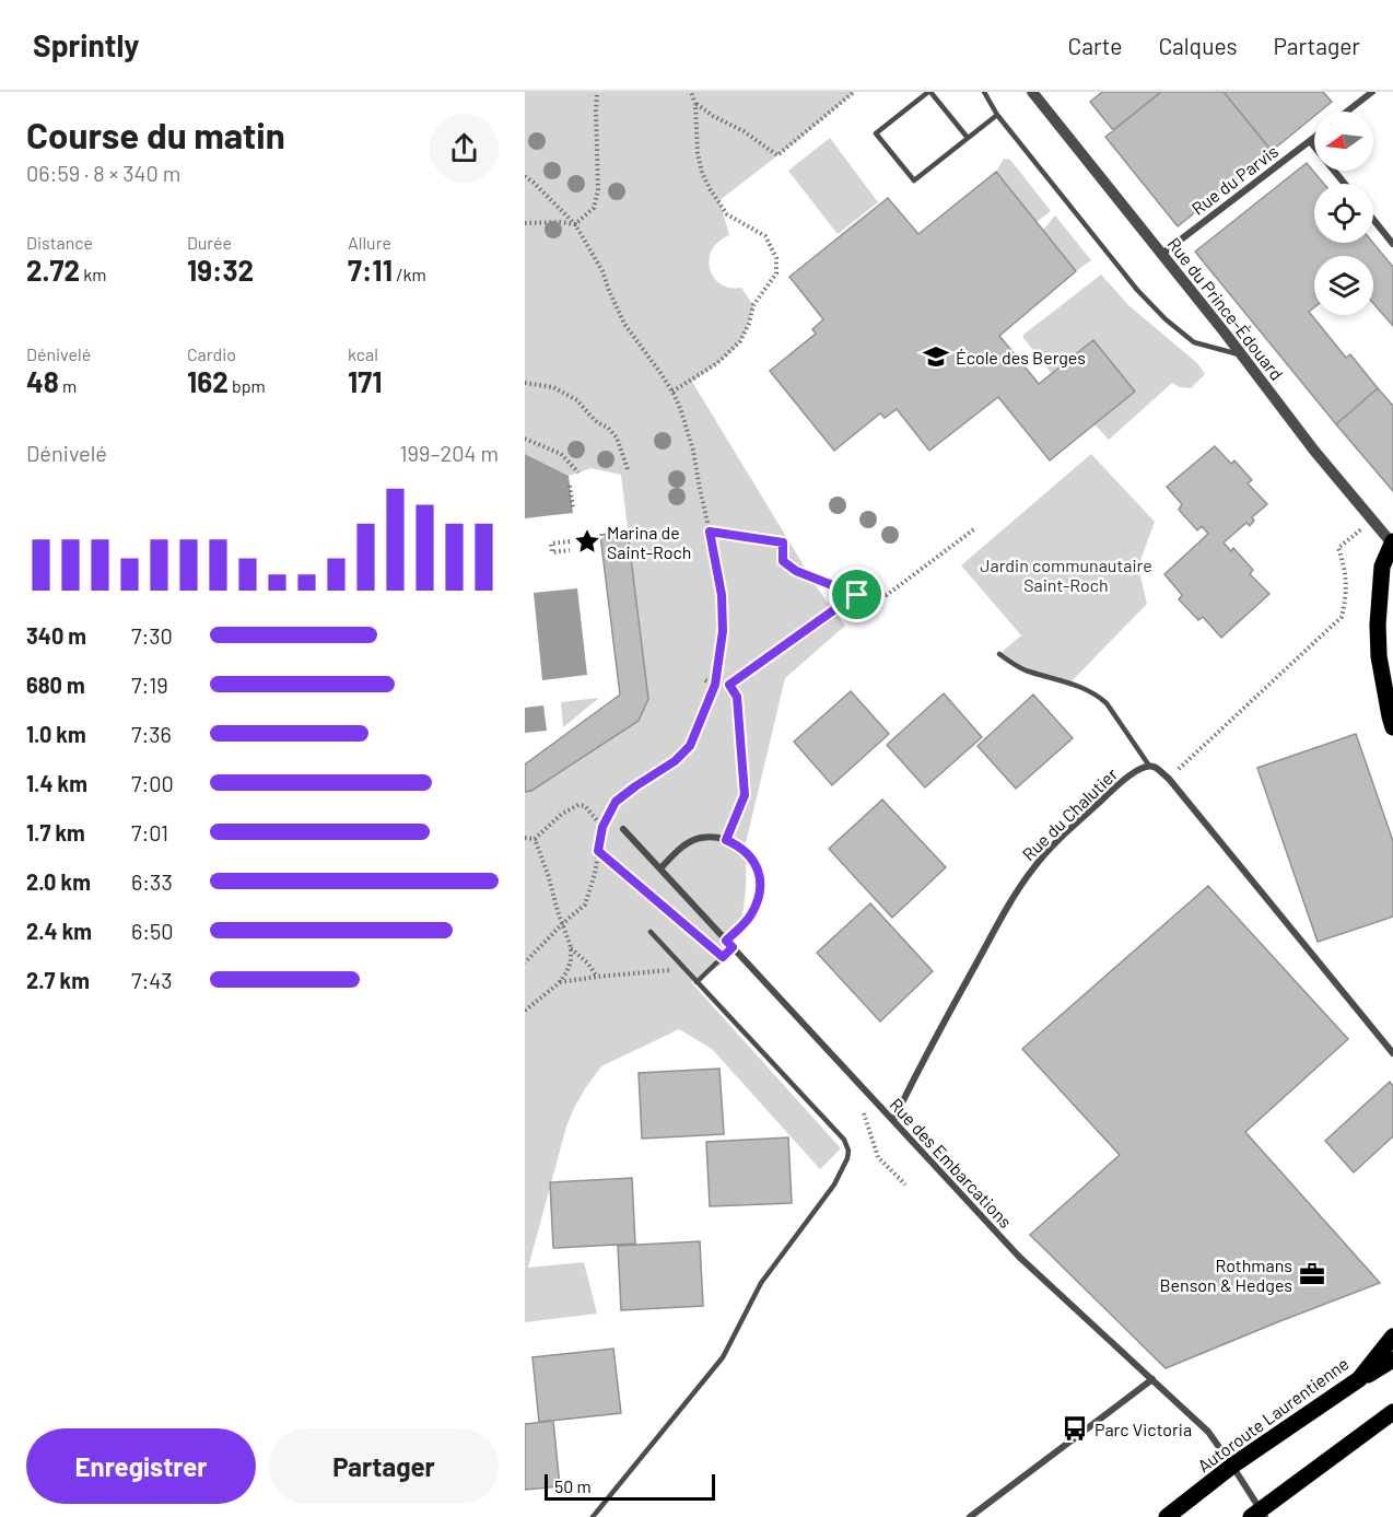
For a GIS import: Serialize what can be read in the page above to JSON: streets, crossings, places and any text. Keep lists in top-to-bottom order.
{
  "streets": {
    "main road": ["Autoroute Laurentienne"],
    "street": [
      "Rue du Parvis",
      "Rue du Prince-Édouard",
      "Rue du Chalutier",
      "Rue des Embarcations"
    ]
  },
  "crossings": [
    ["Rue du Parvis", "Rue du Prince-Édouard"],
    ["Rue du Chalutier", "Rue des Embarcations"],
    ["Rue des Embarcations", "Autoroute Laurentienne"]
  ],
  "parks": ["Jardin communautaire Saint-Roch"],
  "places": {
    "school or university": ["École des Berges"],
    "place": ["Marina de Saint-Roch"],
    "office": ["Rothmans Benson & Hedges"],
    "bus stop": ["Parc Victoria"]
  },
  "scale_bar": "50 m",
  "north": "left",
  "page": {
    "header": "Sprintly",
    "nav": ["Carte", "Calques", "Partager"],
    "heading": ["Course du matin", "06:59 · 8 × 340 m"],
    "stats": [
      ["Distance", "2.72 km"],
      ["Durée", "19:32"],
      ["Allure", "7:11 /km"],
      ["Dénivelé", "48 m"],
      ["Cardio", "162 bpm"],
      ["kcal", "171"]
    ],
    "chart": ["Dénivelé", "199–204 m"],
    "list": [
      {
        "name": "340 m",
        "note": "7:30"
      },
      {
        "name": "680 m",
        "note": "7:19"
      },
      {
        "name": "1.0 km",
        "note": "7:36"
      },
      {
        "name": "1.4 km",
        "note": "7:00"
      },
      {
        "name": "1.7 km",
        "note": "7:01"
      },
      {
        "name": "2.0 km",
        "note": "6:33"
      },
      {
        "name": "2.4 km",
        "note": "6:50"
      },
      {
        "name": "2.7 km",
        "note": "7:43"
      }
    ],
    "buttons": ["Enregistrer", "Partager"],
    "scale": "50 m"
  }
}
